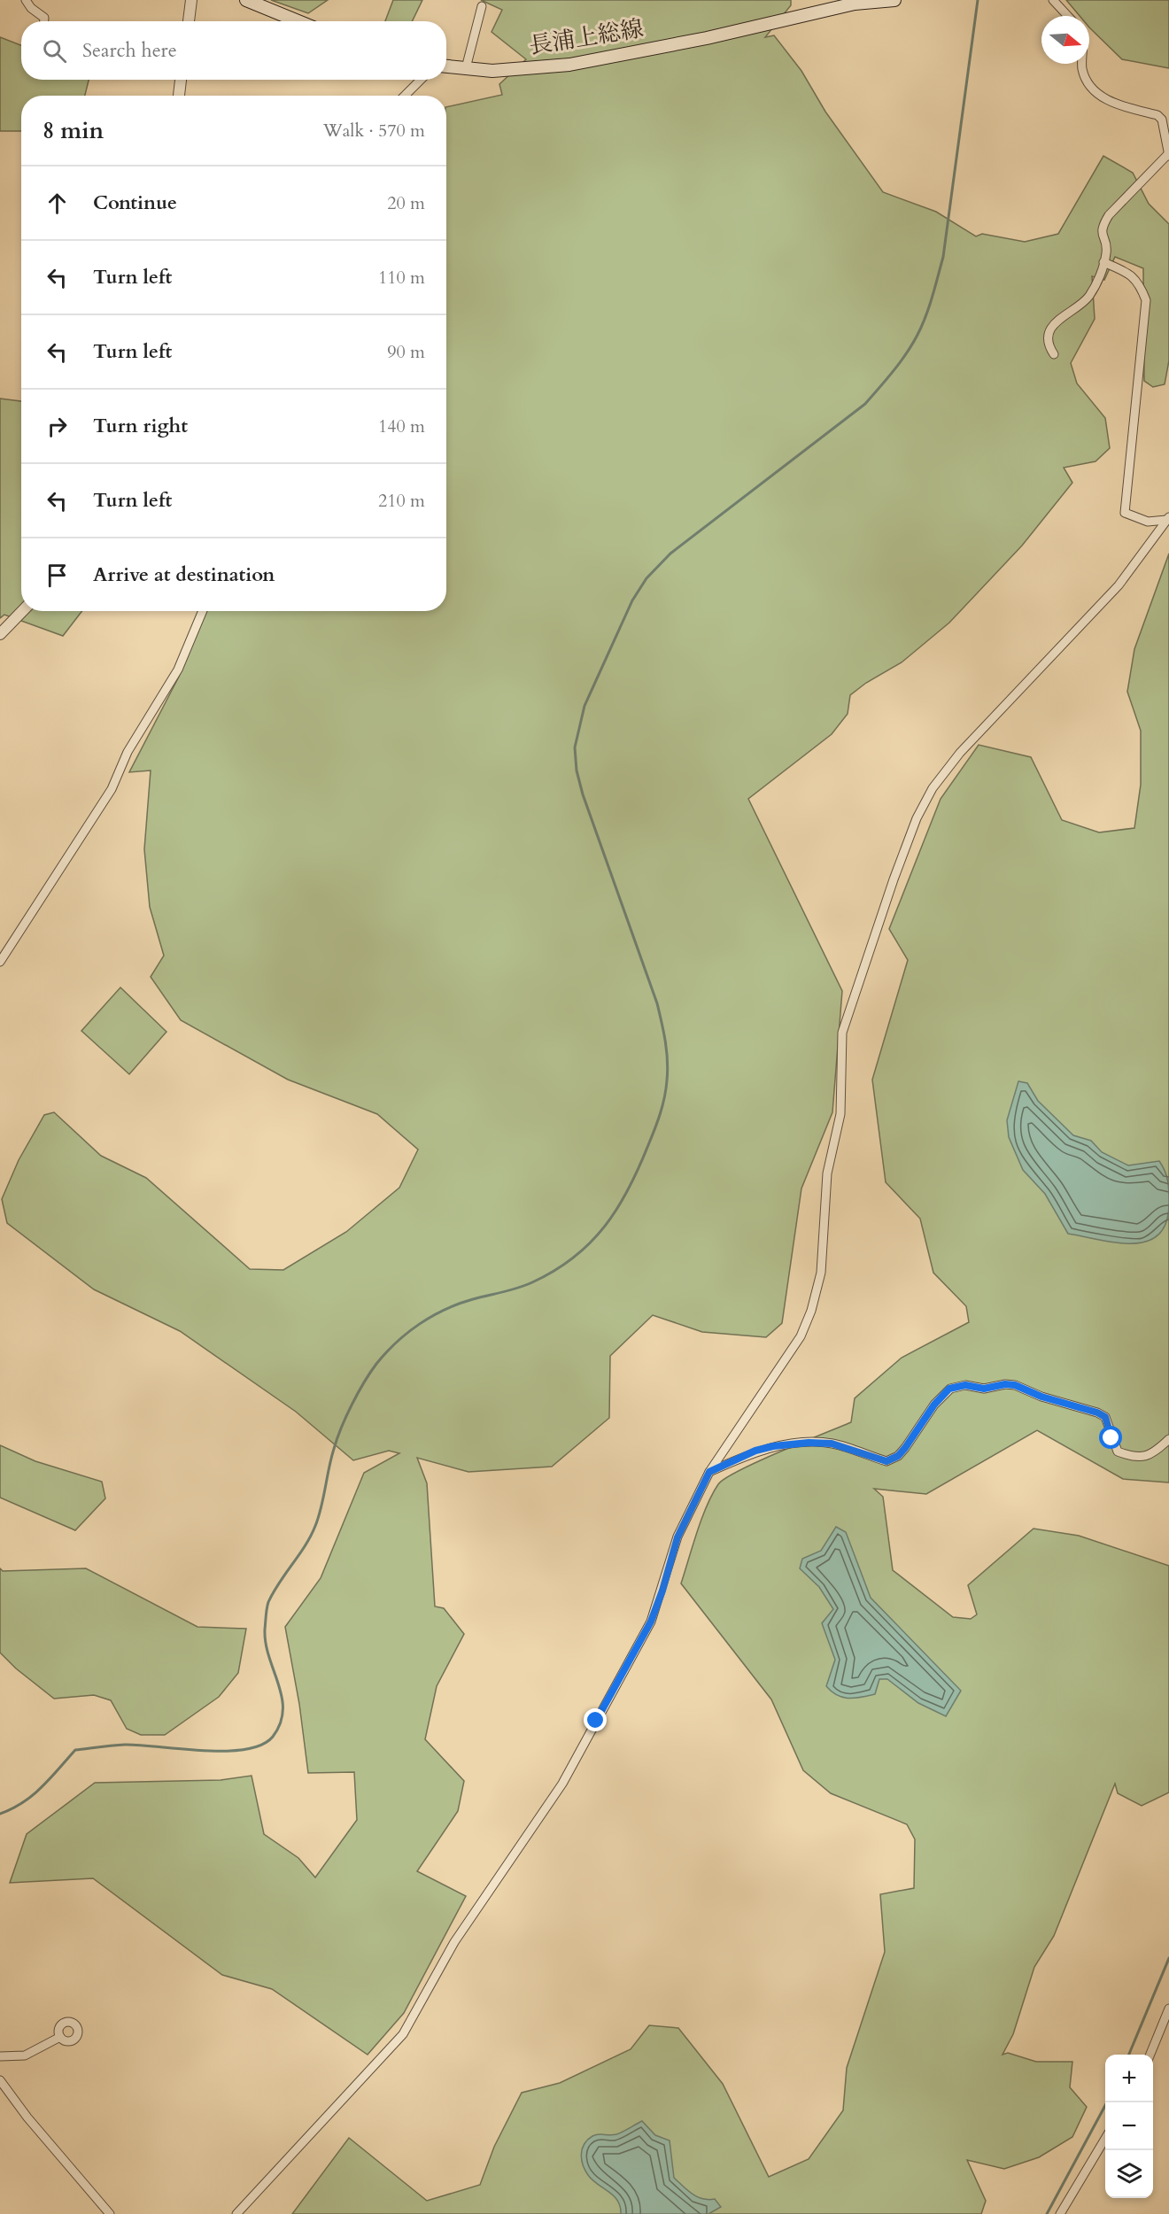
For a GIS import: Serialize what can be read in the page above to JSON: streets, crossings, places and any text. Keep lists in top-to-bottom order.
{
  "streets": {
    "main road": ["長浦上総線"]
  },
  "north": "right",
  "page": {
    "search": "Search here",
    "heading": ["8 min", "Walk · 570 m"],
    "list": [
      ["Continue", "20 m"],
      ["Turn left", "110 m"],
      ["Turn left", "90 m"],
      ["Turn right", "140 m"],
      ["Turn left", "210 m"],
      "Arrive at destination"
    ],
    "map_buttons": ["+", "−"]
  }
}
